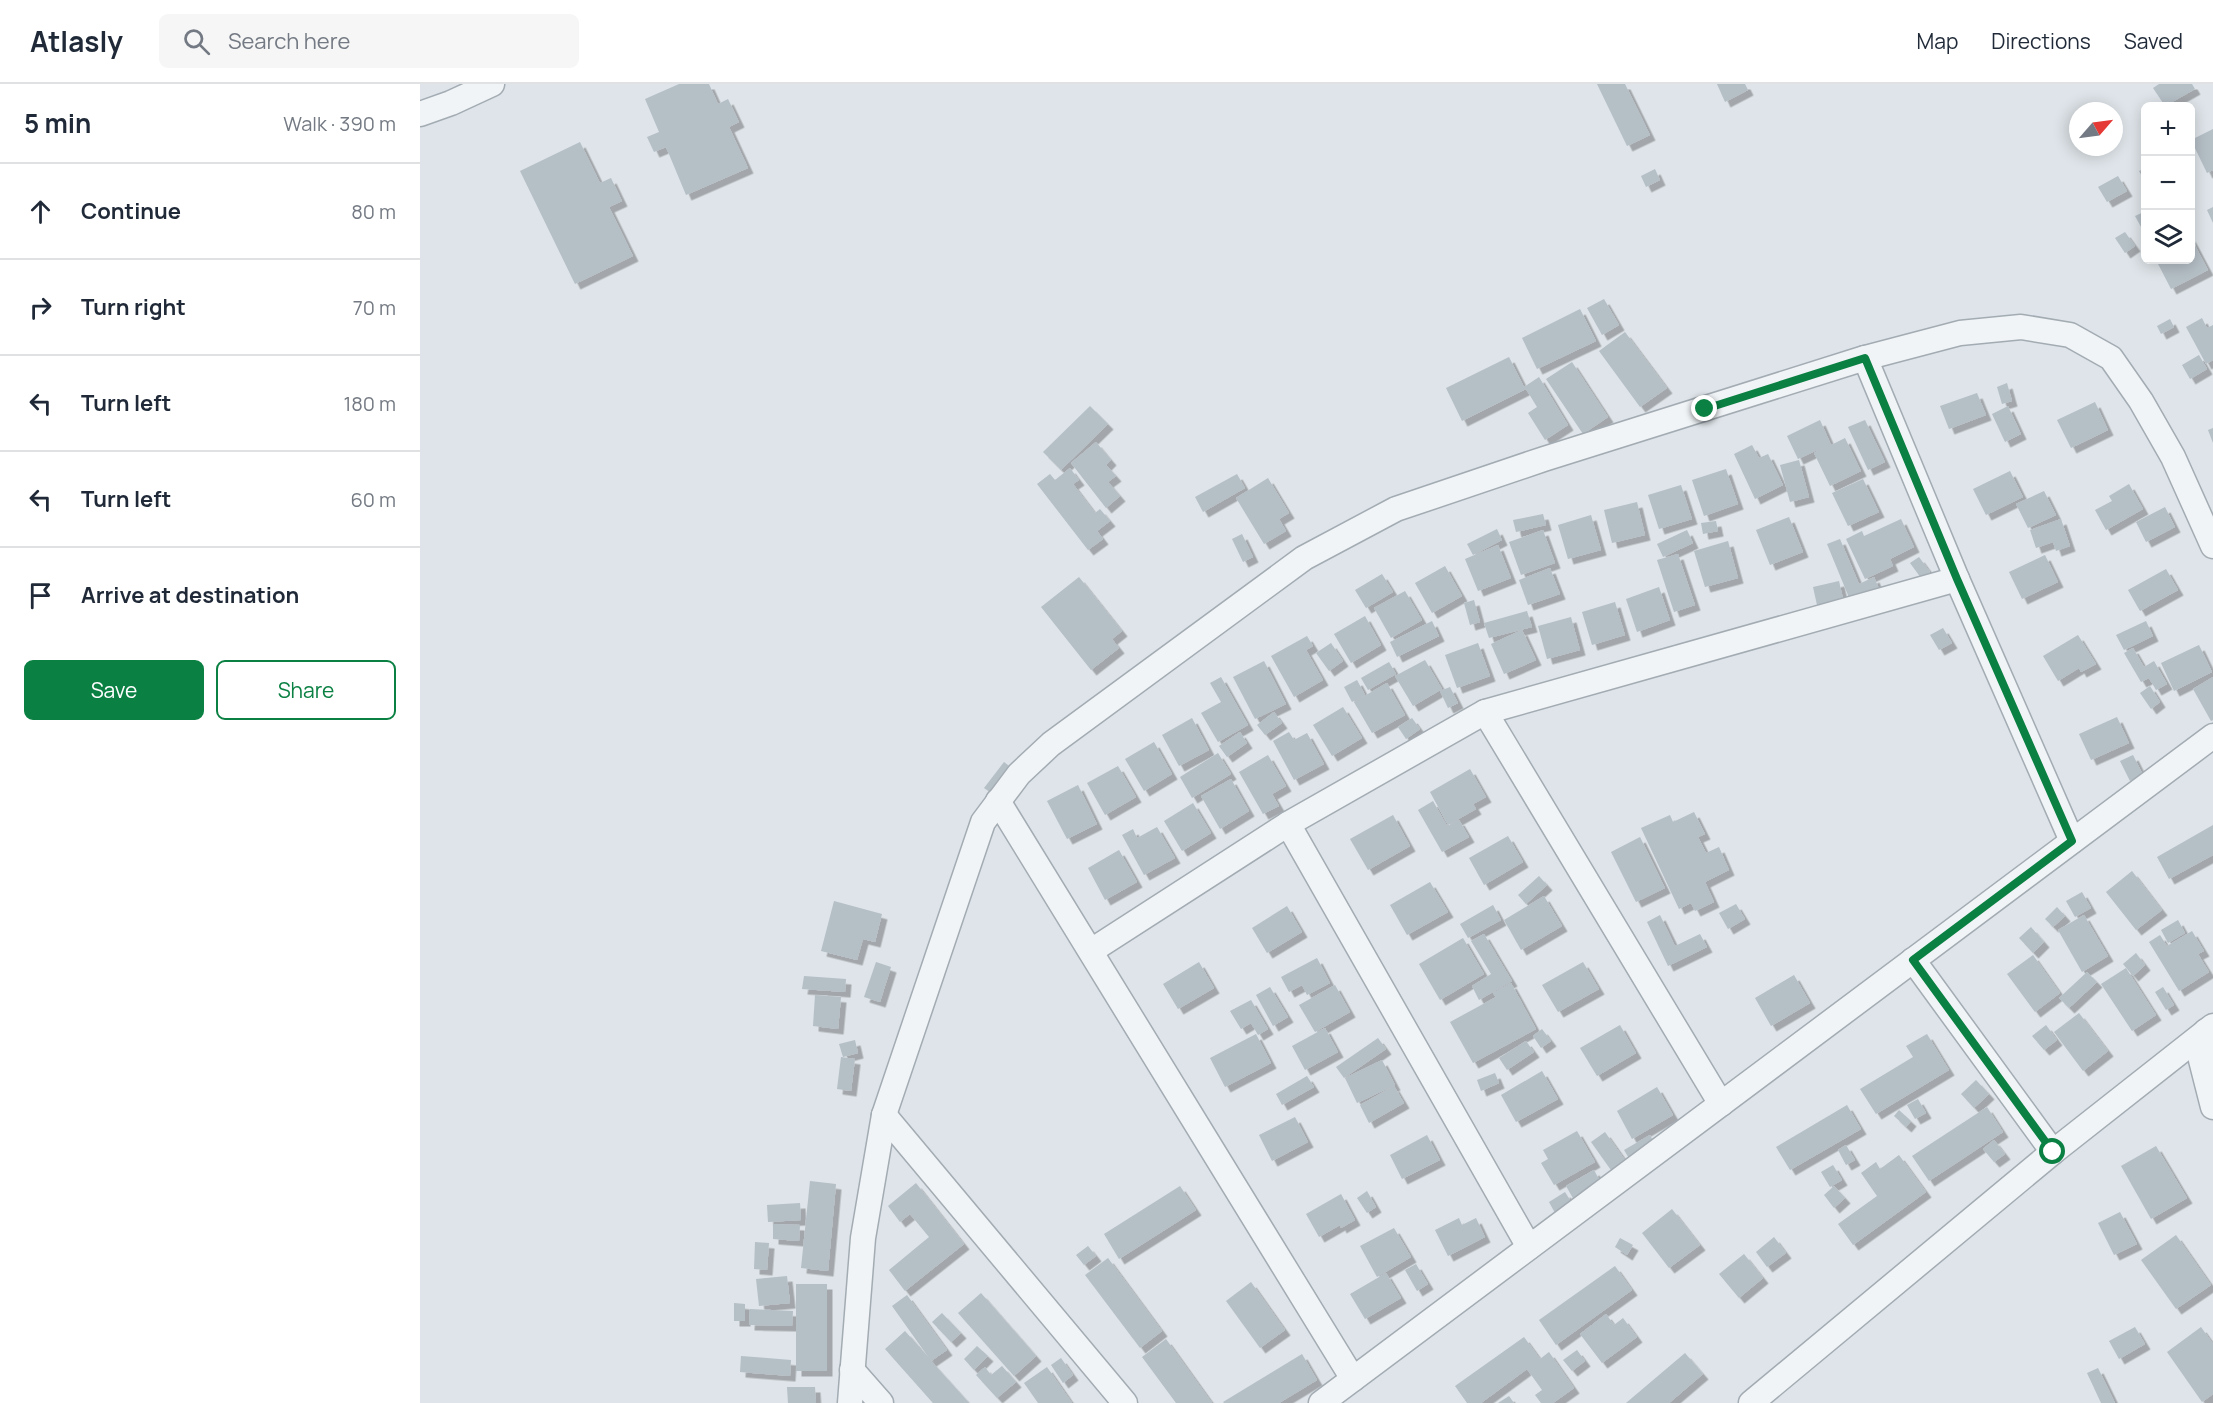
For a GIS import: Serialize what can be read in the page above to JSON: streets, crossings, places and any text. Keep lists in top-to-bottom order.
{
  "north": "top right",
  "page": {
    "header": "Atlasly",
    "search": "Search here",
    "nav": ["Map", "Directions", "Saved"],
    "heading": ["5 min", "Walk · 390 m"],
    "map_buttons": ["+", "−"],
    "list": [
      ["Continue", "80 m"],
      ["Turn right", "70 m"],
      ["Turn left", "180 m"],
      ["Turn left", "60 m"],
      "Arrive at destination"
    ],
    "buttons": ["Save", "Share"]
  }
}
